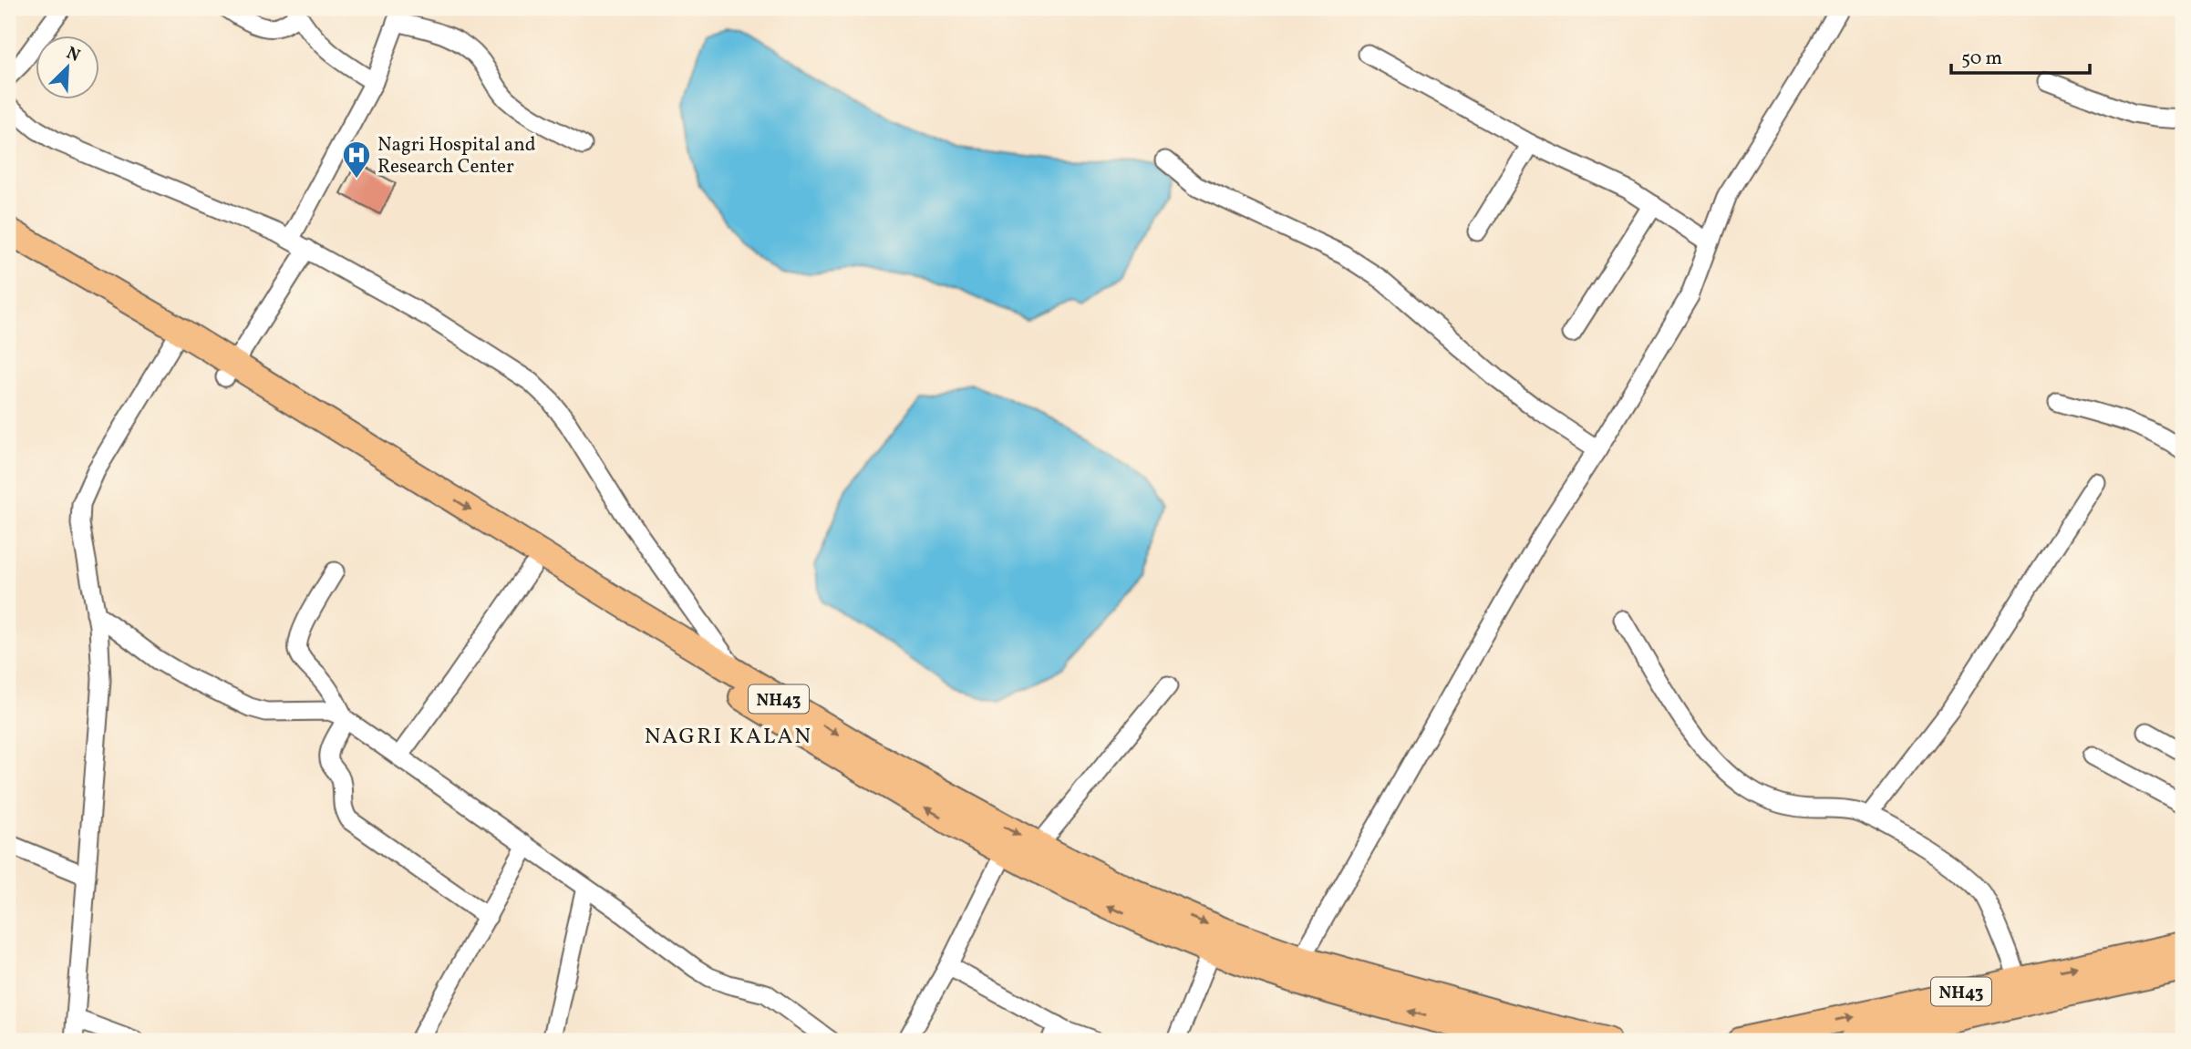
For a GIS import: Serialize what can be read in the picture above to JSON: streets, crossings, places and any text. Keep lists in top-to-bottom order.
{
  "streets": {
    "highway": ["NH43"]
  },
  "districts": ["NAGRI KALAN"],
  "places": {
    "hospital": ["Nagri Hospital and Research Center"]
  },
  "scale_bar": "50 m",
  "north": "top right"
}
